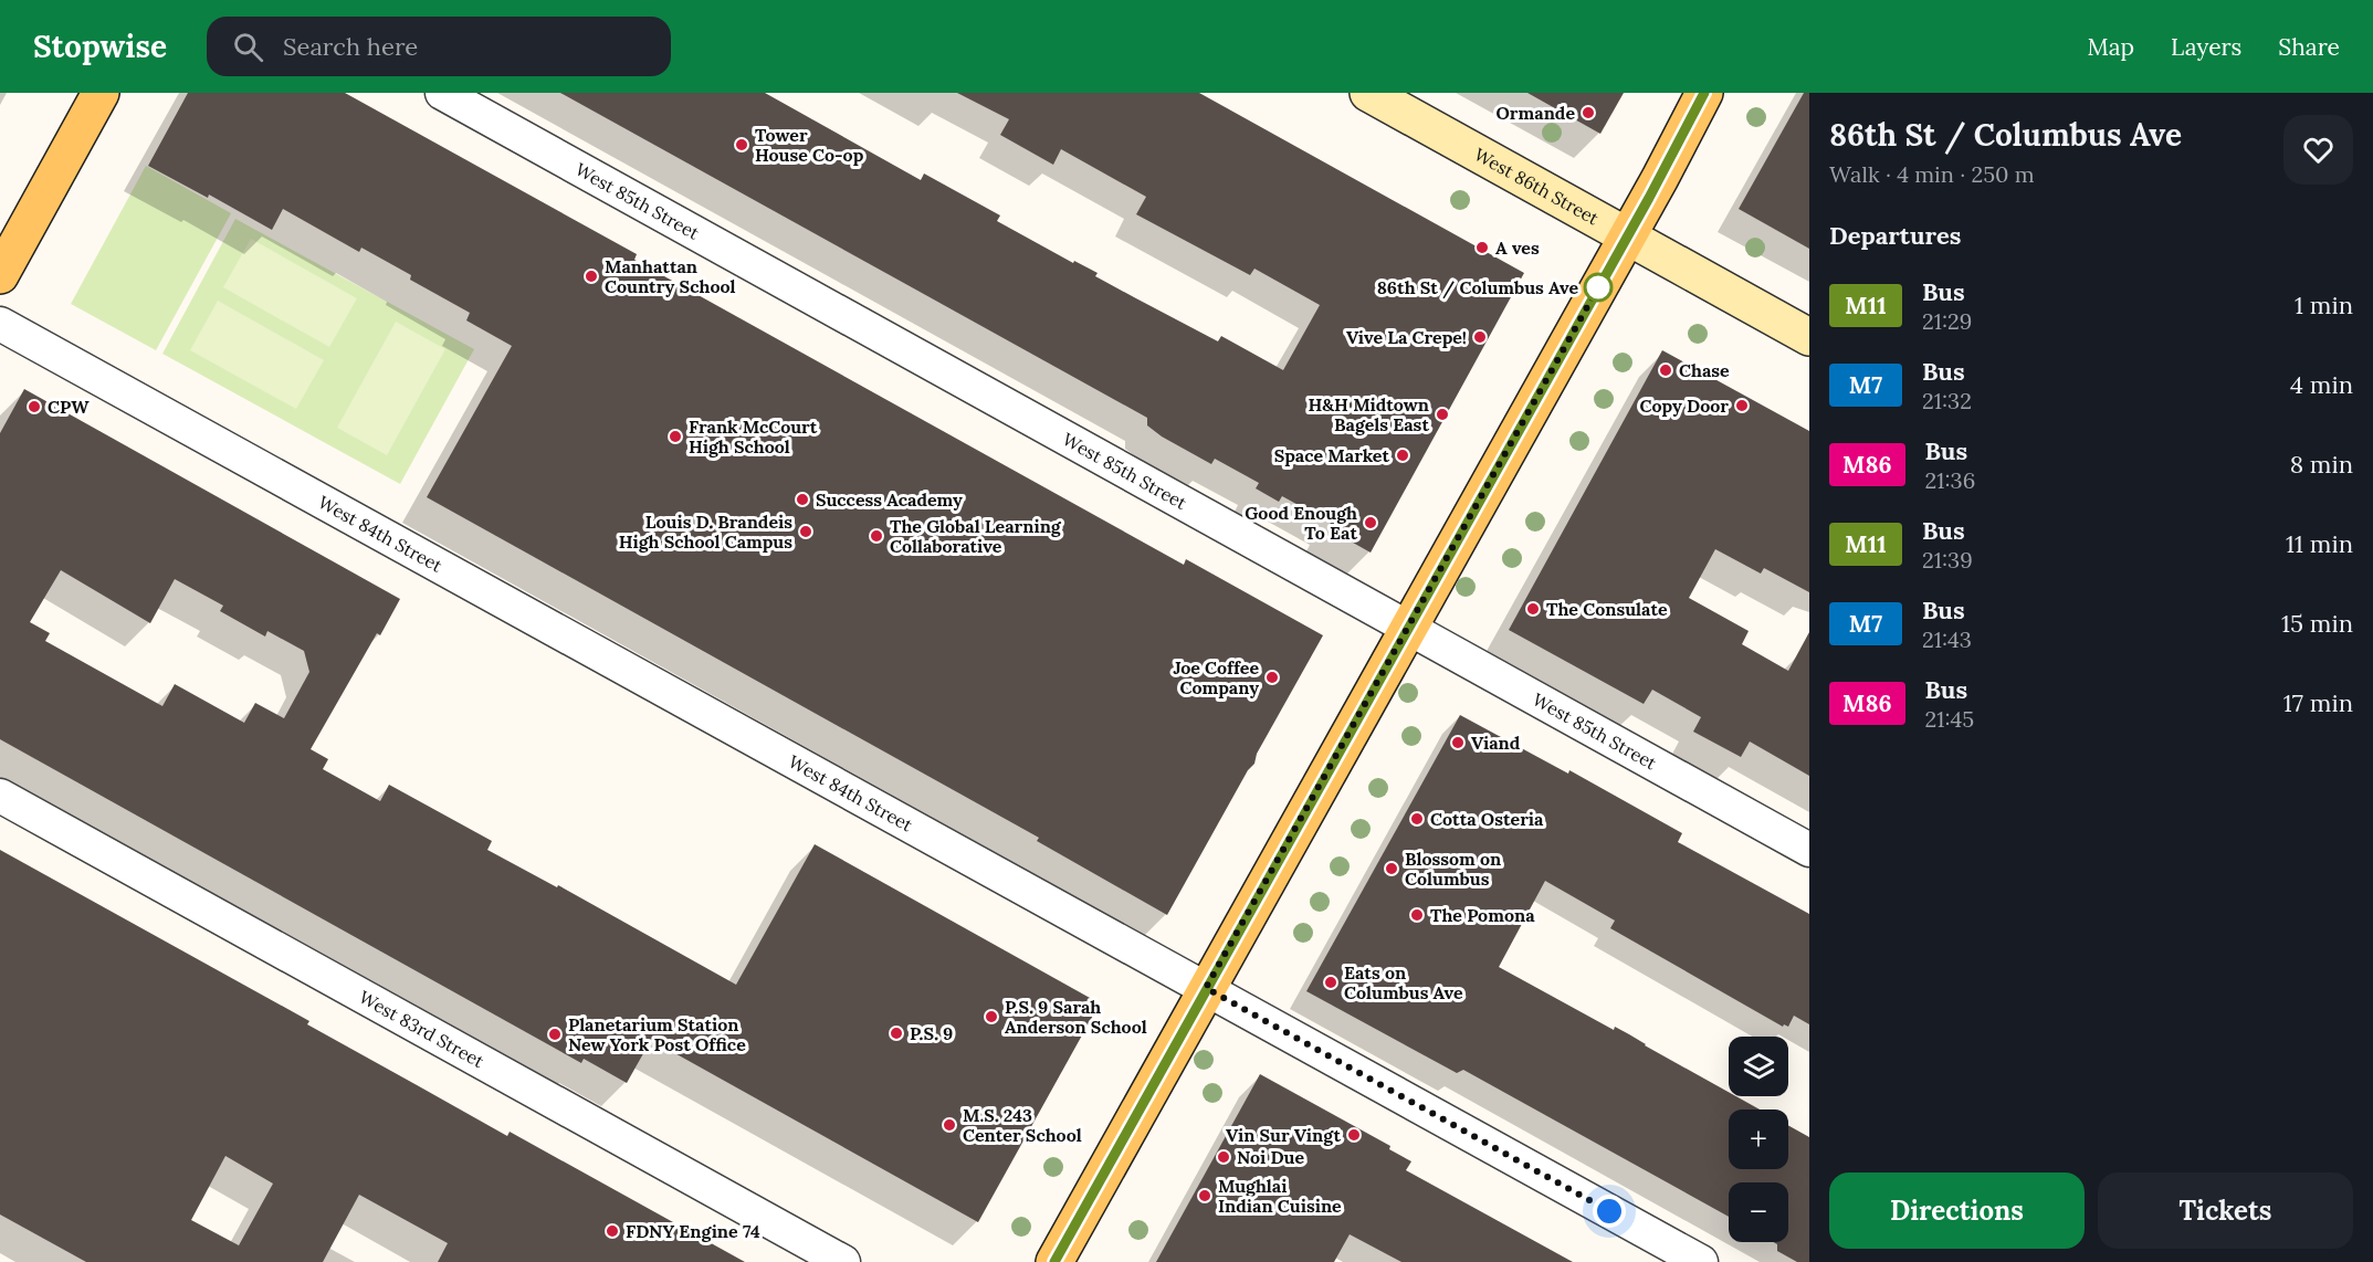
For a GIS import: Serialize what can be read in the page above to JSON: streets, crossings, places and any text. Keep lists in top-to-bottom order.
{
  "streets": {
    "main road": ["West 86th Street"],
    "street": ["West 85th Street", "West 84th Street", "West 83rd Street"]
  },
  "places": [
    "Ormande",
    "Tower House Co-op",
    "A ves",
    "Manhattan Country School",
    "86th St / Columbus Ave",
    "Vive La Crepe!",
    "Chase",
    "Copy Door",
    "CPW",
    "H&H Midtown Bagels East",
    "Frank McCourt High School",
    "Space Market",
    "Success Academy",
    "Good Enough To Eat",
    "Louis D. Brandeis High School Campus",
    "The Global Learning Collaborative",
    "The Consulate",
    "Joe Coffee Company",
    "Viand",
    "Cotta Osteria",
    "Blossom on Columbus",
    "The Pomona",
    "Eats on Columbus Ave",
    "P.S. 9 Sarah Anderson School",
    "P.S. 9",
    "Planetarium Station New York Post Office",
    "M.S. 243 Center School",
    "Vin Sur Vingt",
    "Noi Due",
    "Mughlai Indian Cuisine",
    "FDNY Engine 74"
  ],
  "lines": ["bus line M11"],
  "page": {
    "header": "Stopwise",
    "search": "Search here",
    "nav": ["Map", "Layers", "Share"],
    "heading": [
      ["86th St / Columbus Ave", "Walk · 4 min · 250 m"],
      "Departures"
    ],
    "list": [
      {
        "mark": "M11",
        "name": "Bus",
        "note": "21:29",
        "value": "1 min"
      },
      {
        "mark": "M7",
        "name": "Bus",
        "note": "21:32",
        "value": "4 min"
      },
      {
        "mark": "M86",
        "name": "Bus",
        "note": "21:36",
        "value": "8 min"
      },
      {
        "mark": "M11",
        "name": "Bus",
        "note": "21:39",
        "value": "11 min"
      },
      {
        "mark": "M7",
        "name": "Bus",
        "note": "21:43",
        "value": "15 min"
      },
      {
        "mark": "M86",
        "name": "Bus",
        "note": "21:45",
        "value": "17 min"
      }
    ],
    "map_buttons": ["+", "−"],
    "buttons": ["Directions", "Tickets"]
  }
}
